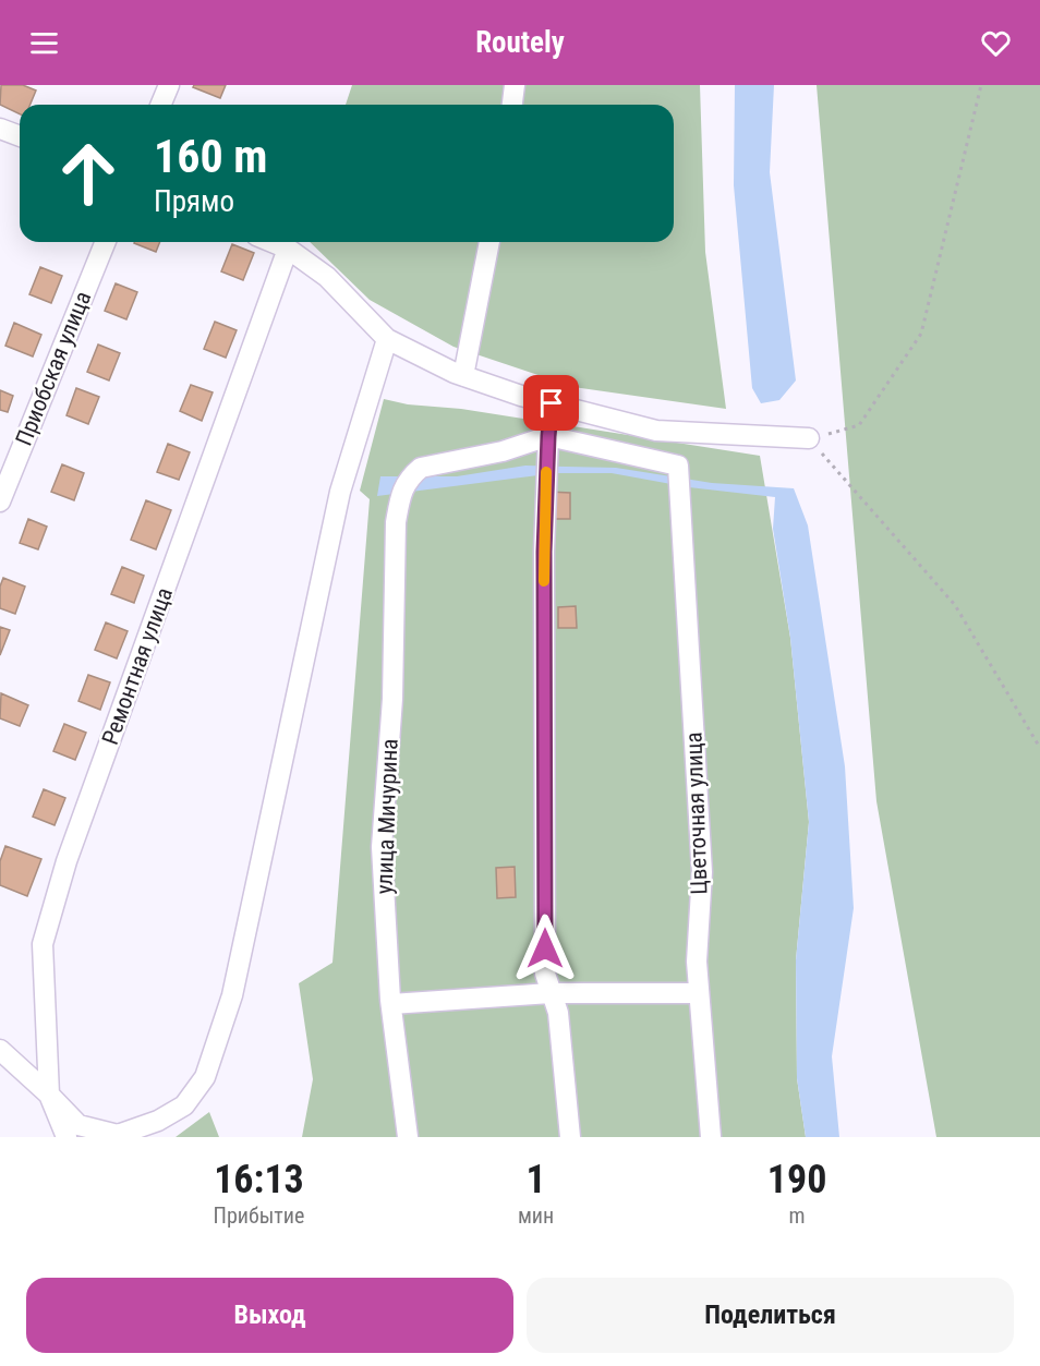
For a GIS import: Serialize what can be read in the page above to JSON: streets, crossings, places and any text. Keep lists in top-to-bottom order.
{
  "streets": {
    "street": [
      "Приобская улица",
      "Ремонтная улица",
      "Цветочная улица",
      "улица Мичурина"
    ]
  },
  "crossings": [
    ["Цветочная улица", "улица Мичурина"]
  ],
  "page": {
    "header": "Routely",
    "turn": ["160 m", "Прямо"],
    "eta": [
      "16:13",
      "Прибытие",
      "1",
      "мин",
      "190",
      "m"
    ],
    "buttons": ["Выход", "Поделиться"]
  }
}
